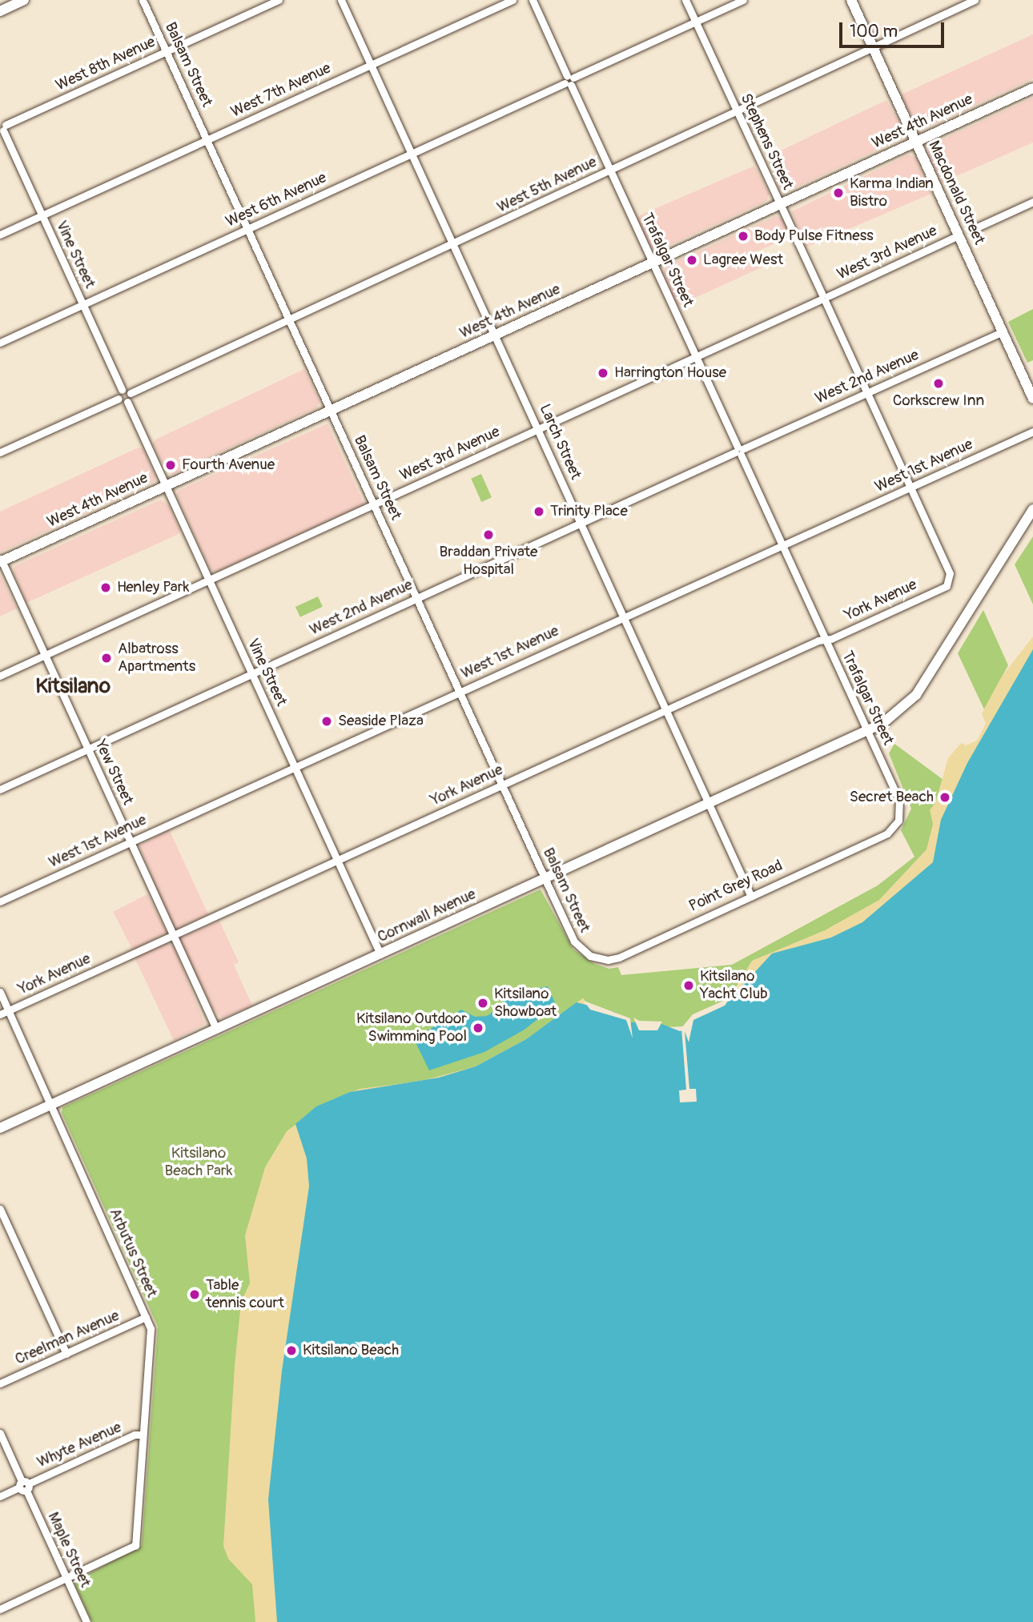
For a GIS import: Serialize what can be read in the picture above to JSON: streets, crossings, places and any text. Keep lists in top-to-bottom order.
{
  "streets": {
    "main road": ["West 4th Avenue", "Macdonald Street", "Cornwall Avenue"],
    "street": [
      "West 8th Avenue",
      "Balsam Street",
      "West 7th Avenue",
      "Stephens Street",
      "West 5th Avenue",
      "West 6th Avenue",
      "West 3rd Avenue",
      "Vine Street",
      "Trafalgar Street",
      "West 2nd Avenue",
      "Larch Street",
      "West 1st Avenue",
      "York Avenue",
      "Yew Street",
      "Point Grey Road",
      "Arbutus Street",
      "Creelman Avenue",
      "Whyte Avenue",
      "Maple Street"
    ]
  },
  "crossings": [
    ["West 8th Avenue", "Balsam Street"],
    ["West 8th Avenue", "Vine Street"],
    ["Balsam Street", "West 7th Avenue"],
    ["Balsam Street", "West 4th Avenue"],
    ["Balsam Street", "West 5th Avenue"],
    ["Balsam Street", "West 6th Avenue"],
    ["Balsam Street", "West 3rd Avenue"],
    ["Balsam Street", "West 2nd Avenue"],
    ["Balsam Street", "West 1st Avenue"],
    ["Balsam Street", "York Avenue"],
    ["Balsam Street", "Point Grey Road"],
    ["Balsam Street", "Cornwall Avenue"],
    ["West 7th Avenue", "Vine Street"],
    ["West 7th Avenue", "Larch Street"],
    ["West 4th Avenue", "Stephens Street"],
    ["West 4th Avenue", "Macdonald Street"],
    ["West 4th Avenue", "Vine Street"],
    ["West 4th Avenue", "Trafalgar Street"],
    ["West 4th Avenue", "Larch Street"],
    ["West 4th Avenue", "Yew Street"],
    ["Stephens Street", "West 5th Avenue"],
    ["Stephens Street", "West 6th Avenue"],
    ["Stephens Street", "West 3rd Avenue"],
    ["Stephens Street", "West 2nd Avenue"],
    ["Stephens Street", "West 1st Avenue"],
    ["Stephens Street", "York Avenue"],
    ["West 5th Avenue", "Macdonald Street"],
    ["West 5th Avenue", "Trafalgar Street"],
    ["West 5th Avenue", "Larch Street"],
    ["Macdonald Street", "West 3rd Avenue"],
    ["Macdonald Street", "West 2nd Avenue"],
    ["West 6th Avenue", "Vine Street"],
    ["West 6th Avenue", "Trafalgar Street"],
    ["West 6th Avenue", "Larch Street"],
    ["West 3rd Avenue", "Vine Street"],
    ["West 3rd Avenue", "Trafalgar Street"],
    ["West 3rd Avenue", "Larch Street"],
    ["West 3rd Avenue", "Yew Street"],
    ["Vine Street", "West 2nd Avenue"],
    ["Vine Street", "West 1st Avenue"],
    ["Vine Street", "York Avenue"],
    ["Vine Street", "Cornwall Avenue"],
    ["Trafalgar Street", "West 2nd Avenue"],
    ["Trafalgar Street", "West 1st Avenue"],
    ["Trafalgar Street", "York Avenue"],
    ["Trafalgar Street", "Point Grey Road"],
    ["Trafalgar Street", "Cornwall Avenue"],
    ["West 2nd Avenue", "Larch Street"],
    ["West 2nd Avenue", "Yew Street"],
    ["Larch Street", "West 1st Avenue"],
    ["Larch Street", "York Avenue"],
    ["Larch Street", "Point Grey Road"],
    ["Larch Street", "Cornwall Avenue"],
    ["West 1st Avenue", "Yew Street"],
    ["York Avenue", "Yew Street"],
    ["York Avenue", "Arbutus Street"],
    ["Yew Street", "Cornwall Avenue"],
    ["Cornwall Avenue", "Arbutus Street"],
    ["Arbutus Street", "Creelman Avenue"],
    ["Arbutus Street", "Whyte Avenue"],
    ["Arbutus Street", "Maple Street"],
    ["Whyte Avenue", "Maple Street"]
  ],
  "districts": ["Kitsilano"],
  "parks": ["Kitsilano Beach Park"],
  "places": [
    "Karma Indian Bistro",
    "Body Pulse Fitness",
    "Lagree West",
    "Harrington House",
    "Corkscrew Inn",
    "Fourth Avenue",
    "Trinity Place",
    "Braddan Private Hospital",
    "Henley Park",
    "Albatross Apartments",
    "Seaside Plaza",
    "Secret Beach",
    "Kitsilano Yacht Club",
    "Kitsilano Showboat",
    "Kitsilano Outdoor Swimming Pool",
    "Table tennis court",
    "Kitsilano Beach"
  ],
  "scale_bar": "100 m"
}
